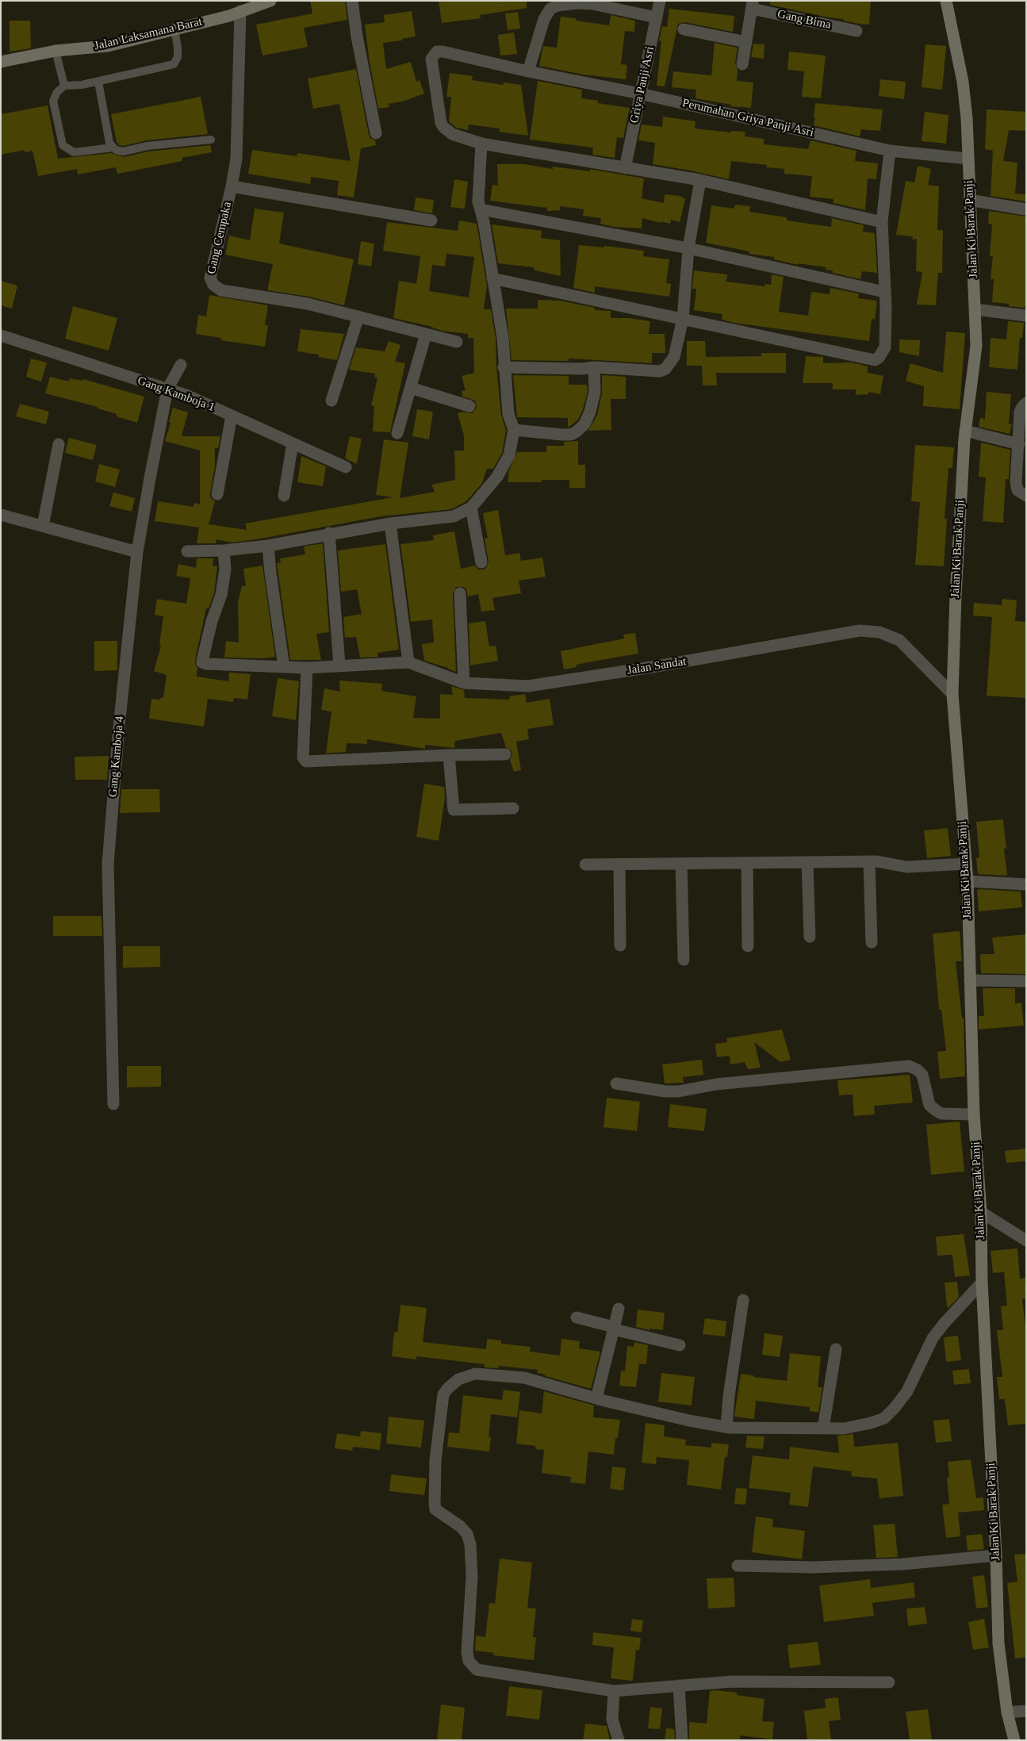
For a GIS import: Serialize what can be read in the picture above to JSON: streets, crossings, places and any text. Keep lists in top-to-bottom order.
{
  "streets": {
    "street": [
      "Gang Bima",
      "Jalan Laksamana Barat",
      "Griya Panji Asri",
      "Perumahan Griya Panji Asri",
      "Jalan Ki Barak Panji",
      "Gang Cempaka",
      "Gang Kamboja 1",
      "Jalan Sandat",
      "Gang Kamboja 4"
    ]
  },
  "crossings": [
    ["Jalan Laksamana Barat", "Gang Cempaka"],
    ["Griya Panji Asri", "Perumahan Griya Panji Asri"],
    ["Perumahan Griya Panji Asri", "Jalan Ki Barak Panji"],
    ["Jalan Ki Barak Panji", "Jalan Sandat"],
    ["Gang Kamboja 1", "Gang Kamboja 4"]
  ]
}
